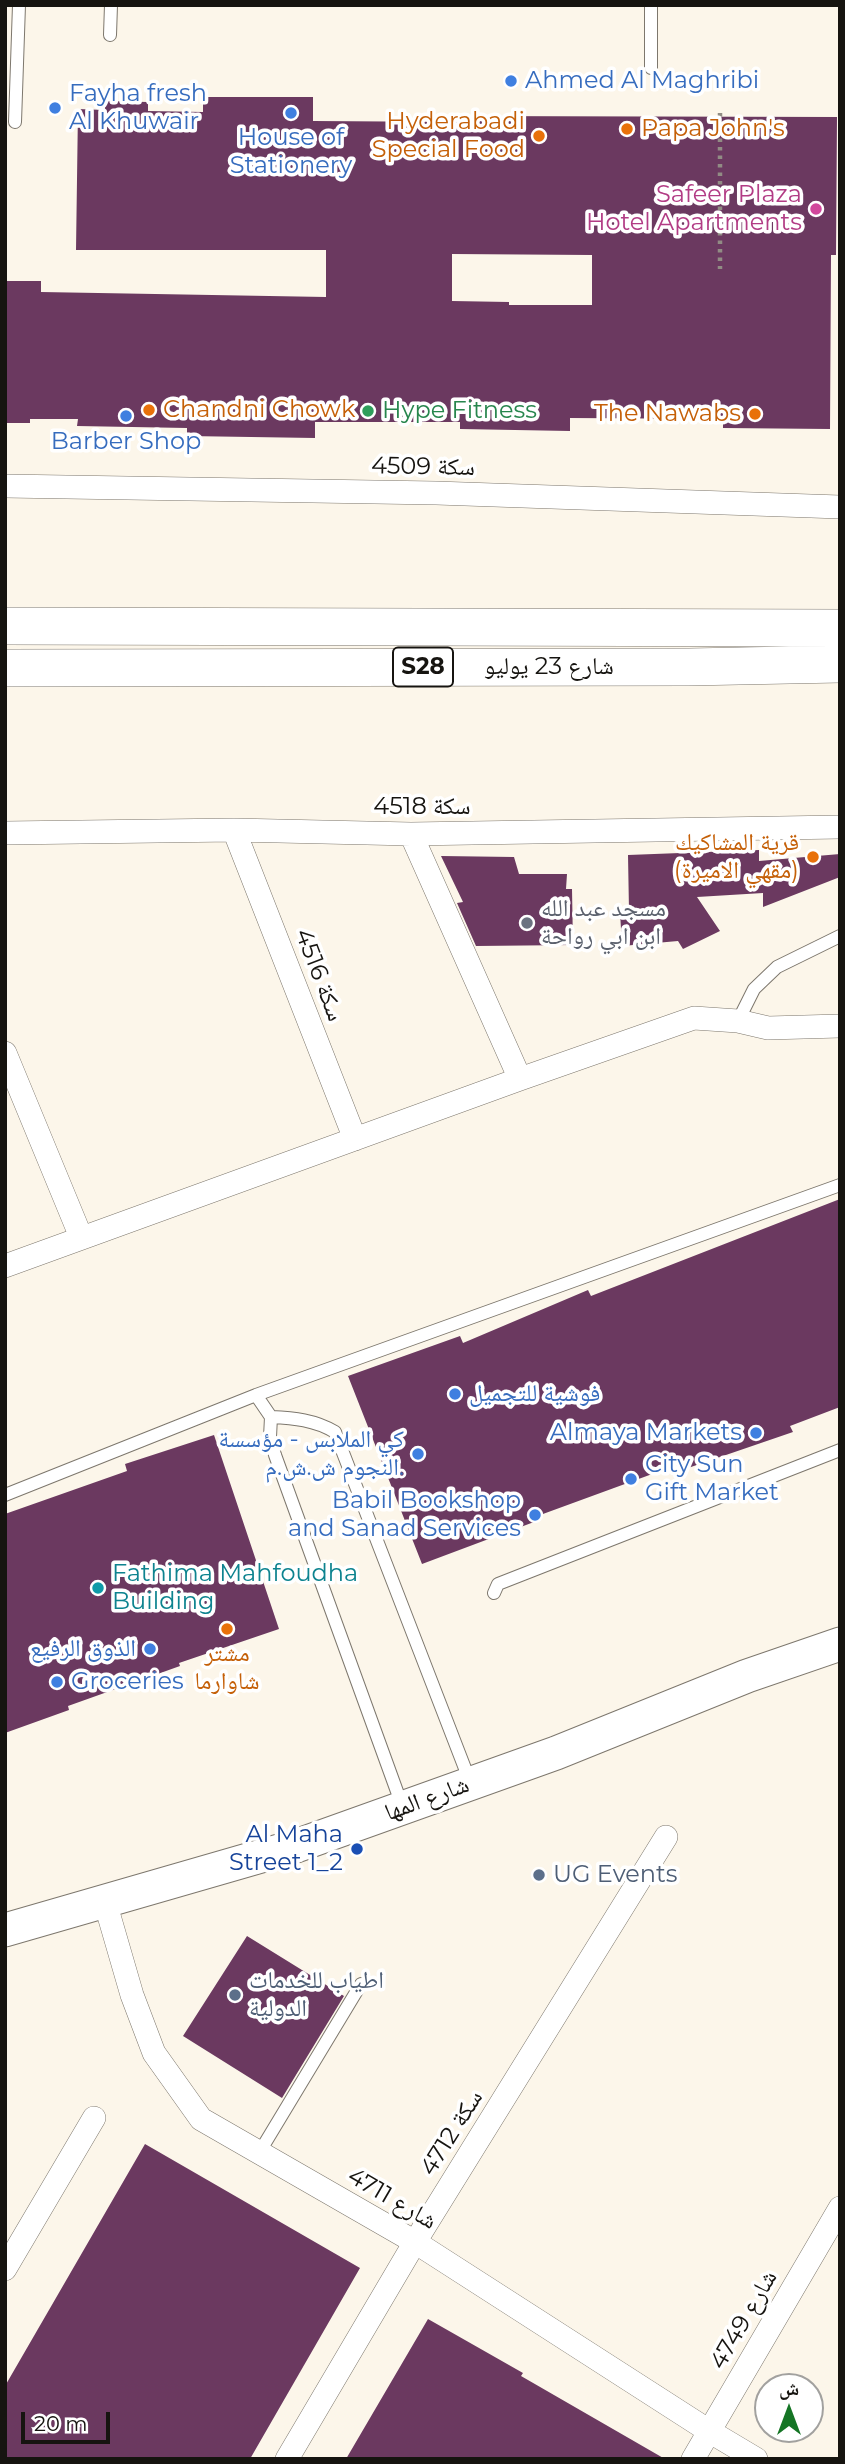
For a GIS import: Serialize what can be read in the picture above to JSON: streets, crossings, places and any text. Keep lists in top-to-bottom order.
{
  "streets": {
    "main road": ["S28", "شارع 23 يوليو"],
    "street": [
      "سكة 4509",
      "سكة 4518",
      "سكة 4516",
      "شارع المها",
      "سكة 4712",
      "4711 شارع",
      "4749 شارع"
    ]
  },
  "crossings": [
    ["سكة 4518", "سكة 4516"],
    ["شارع المها", "4711 شارع"],
    ["سكة 4712", "4711 شارع"],
    ["4711 شارع", "4749 شارع"]
  ],
  "places": [
    "Ahmed Al Maghribi",
    "Fayha fresh Al Khuwair",
    "House of Stationery",
    "Papa John's",
    "Hyderabadi Special Food",
    "Safeer Plaza Hotel Apartments",
    "Chandni Chowk",
    "Hype Fitness",
    "The Nawabs",
    "Barber Shop",
    "قرية المشاكيك (مقهي الاميرة)",
    "مسجد عبد الله ابن ابي رواحة",
    "فوشية للتجميل",
    "Almaya Markets",
    "كي الملابس - مؤسسة النجوم ش.ش.م.",
    "City Sun Gift Market",
    "Babil Bookshop and Sanad Services",
    "Fathima Mahfoudha Building",
    "مشتر شاوارما",
    "الذوق الرفيع",
    "Groceries",
    "Al Maha Street 1_2",
    "UG Events",
    "اطياب للخدمات الدولية"
  ],
  "scale_bar": "20 m",
  "north": "top"
}
